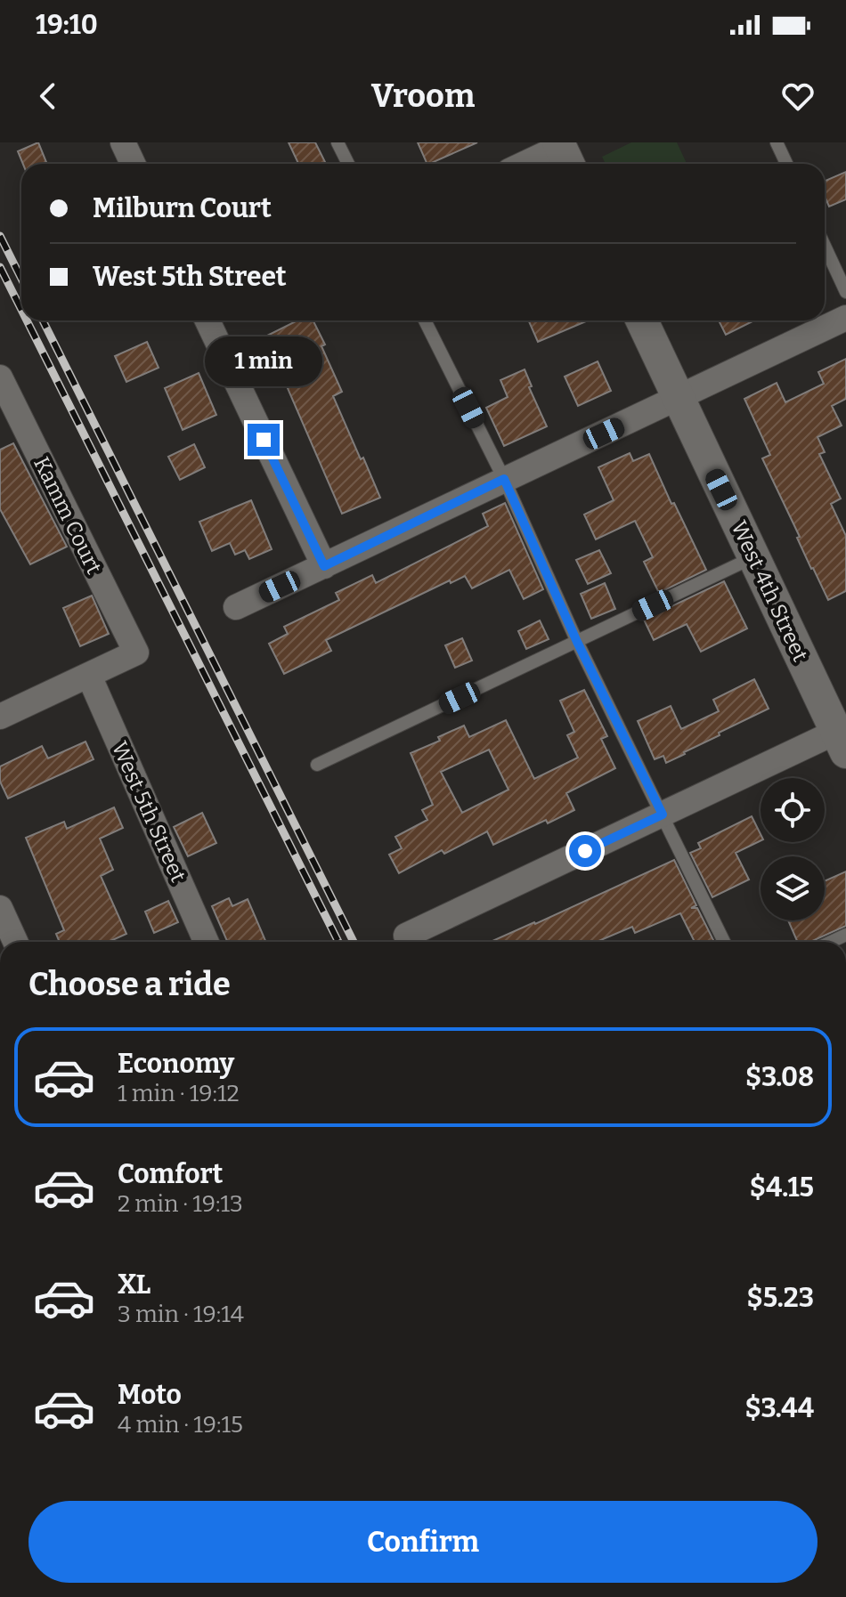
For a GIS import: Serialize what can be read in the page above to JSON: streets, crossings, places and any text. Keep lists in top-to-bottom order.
{
  "streets": {
    "street": ["Kamm Court", "West 4th Street", "West 5th Street"]
  },
  "crossings": [
    ["Kamm Court", "West 5th Street"]
  ],
  "page": {
    "status": "19:10",
    "header": "Vroom",
    "banner": ["Milburn Court", "West 5th Street"],
    "bubble": "1 min",
    "heading": "Choose a ride",
    "list": [
      {
        "name": "Economy",
        "note": "1 min · 19:12",
        "value": "$3.08"
      },
      {
        "name": "Comfort",
        "note": "2 min · 19:13",
        "value": "$4.15"
      },
      {
        "name": "XL",
        "note": "3 min · 19:14",
        "value": "$5.23"
      },
      {
        "name": "Moto",
        "note": "4 min · 19:15",
        "value": "$3.44"
      }
    ],
    "buttons": "Confirm"
  }
}
